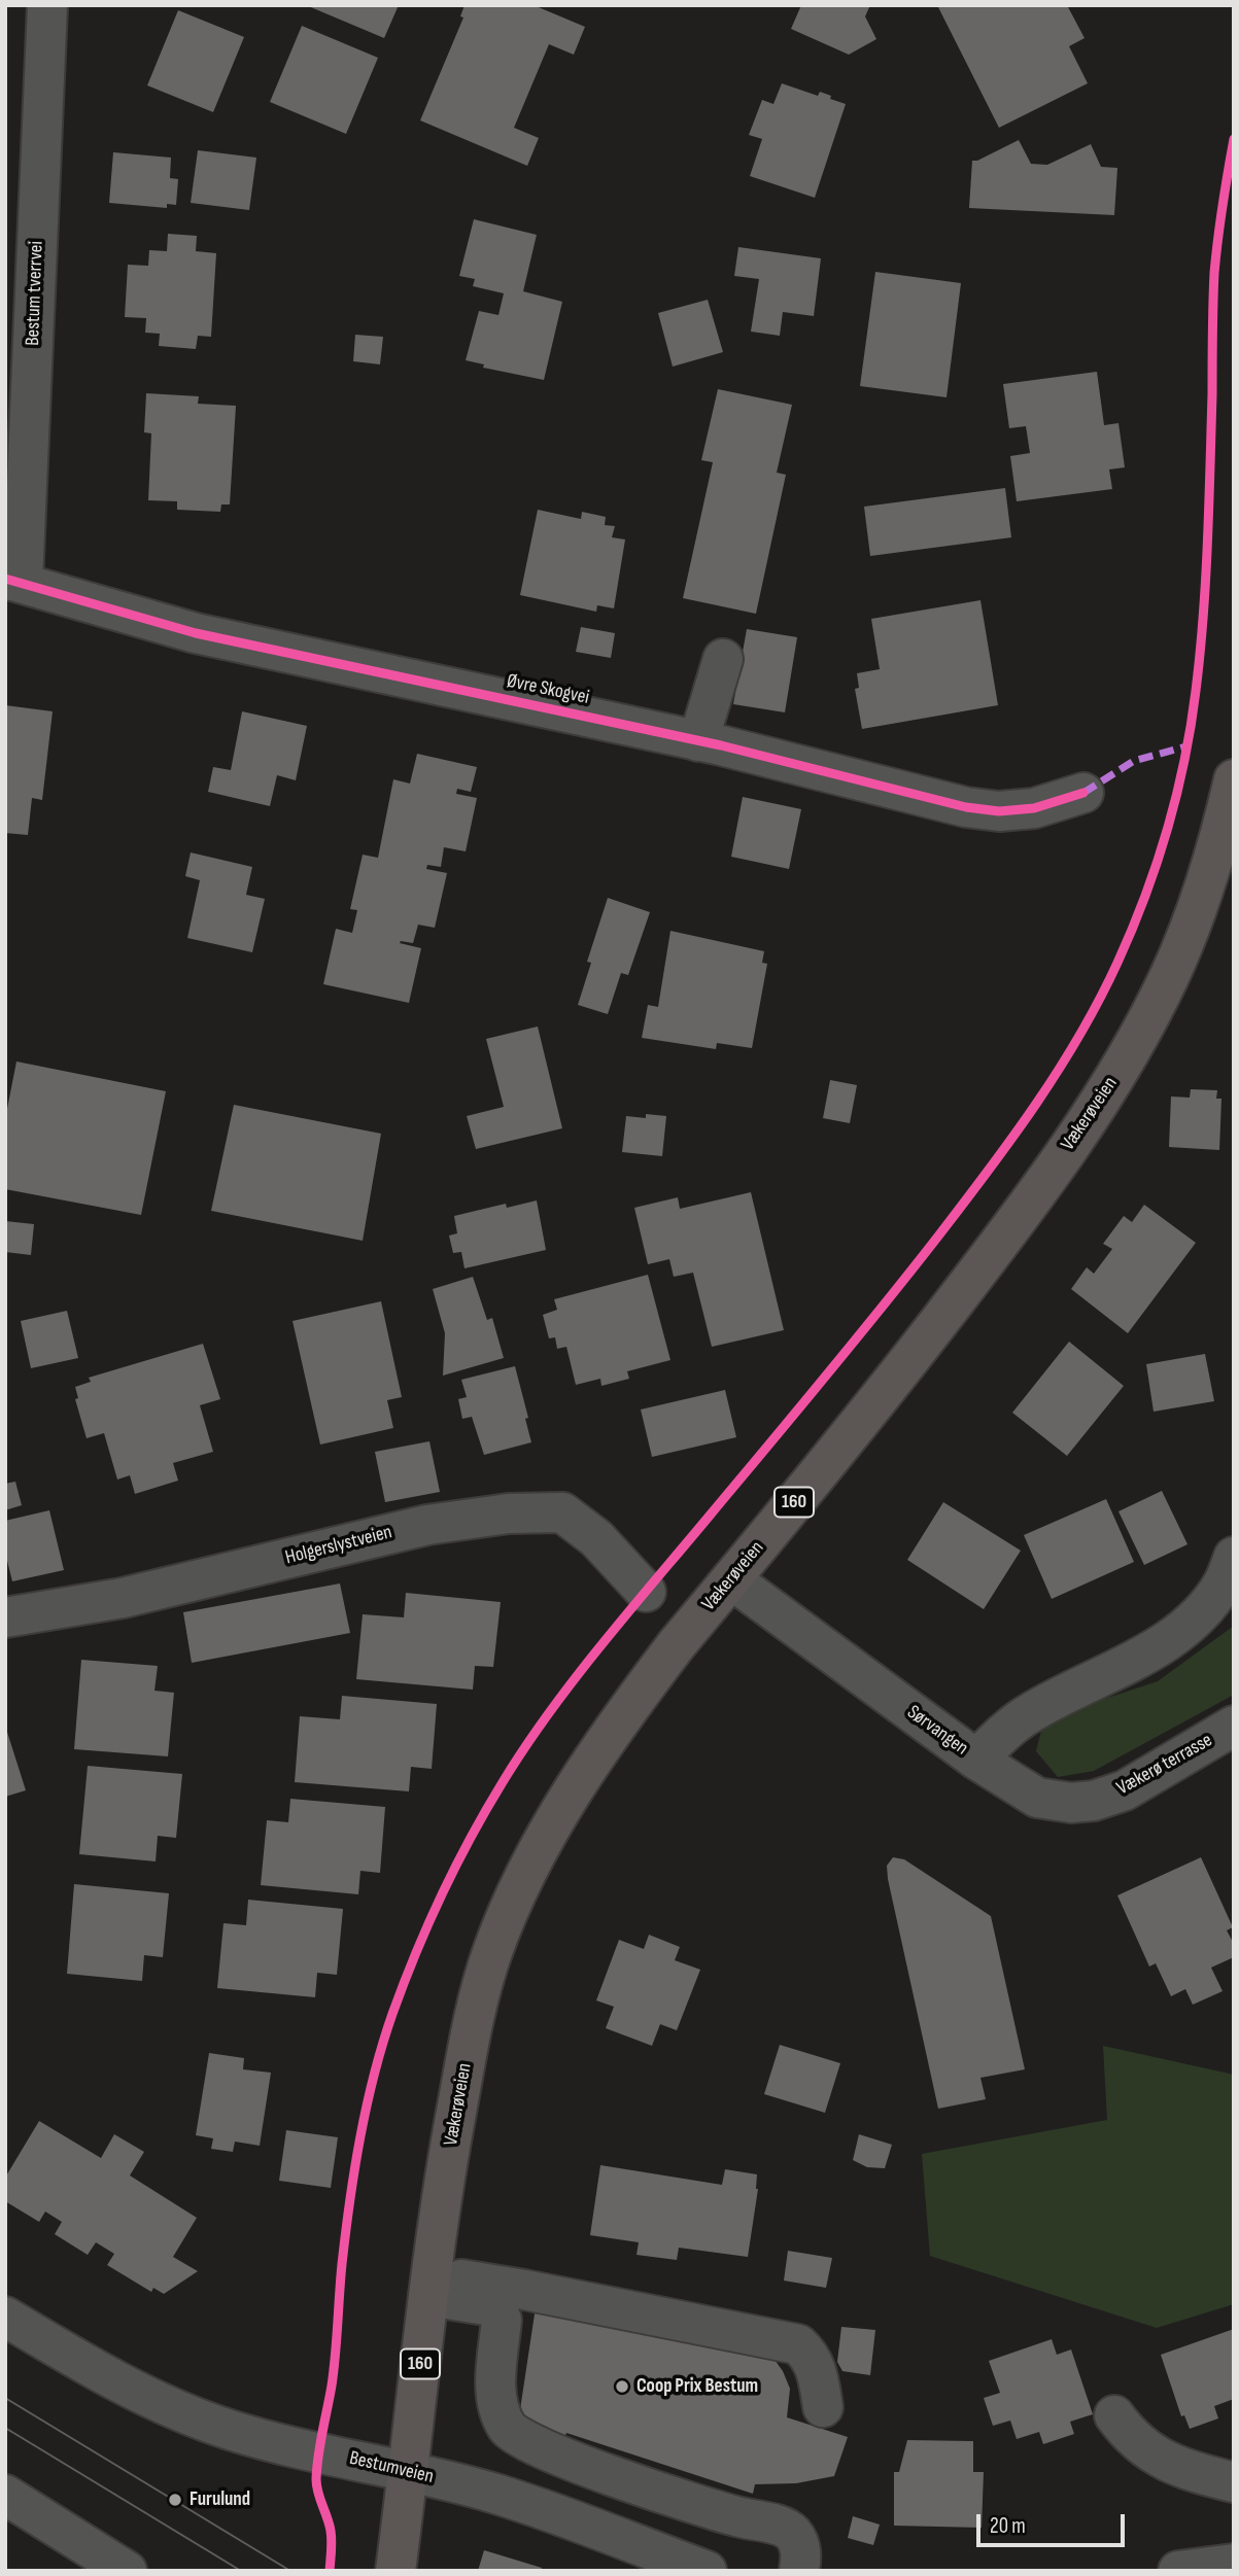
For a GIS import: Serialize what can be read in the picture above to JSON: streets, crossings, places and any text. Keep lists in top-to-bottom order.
{
  "streets": {
    "main road": ["Vækerøveien", "160"],
    "street": [
      "Bestum tverrvei",
      "Øvre Skogvei",
      "Holgerslystveien",
      "Sørvangen",
      "Vækerø terrasse",
      "Bestumveien"
    ]
  },
  "crossings": [
    ["Bestum tverrvei", "Øvre Skogvei"],
    ["Vækerøveien", "Sørvangen"],
    ["Vækerøveien", "Bestumveien"],
    ["Sørvangen", "Vækerø terrasse"]
  ],
  "places": ["Coop Prix Bestum", "Furulund"],
  "scale_bar": "20 m"
}
